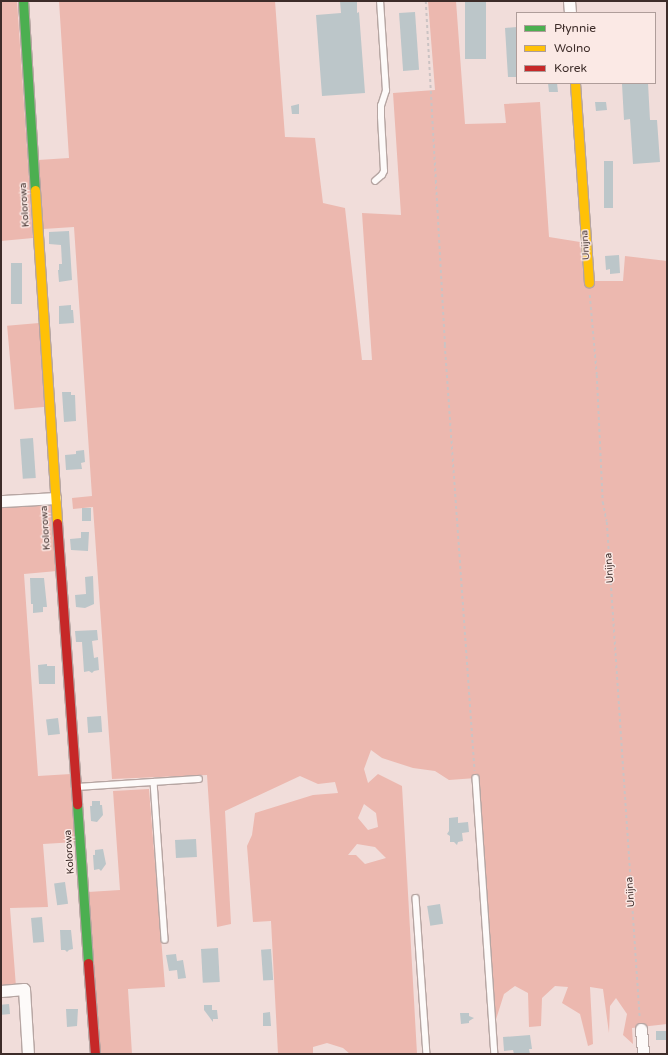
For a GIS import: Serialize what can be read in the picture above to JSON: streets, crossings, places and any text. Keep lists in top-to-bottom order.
{
  "streets": {
    "street": ["Kolorowa", "Unijna"]
  },
  "legend": ["Płynnie", "Wolno", "Korek"]
}
